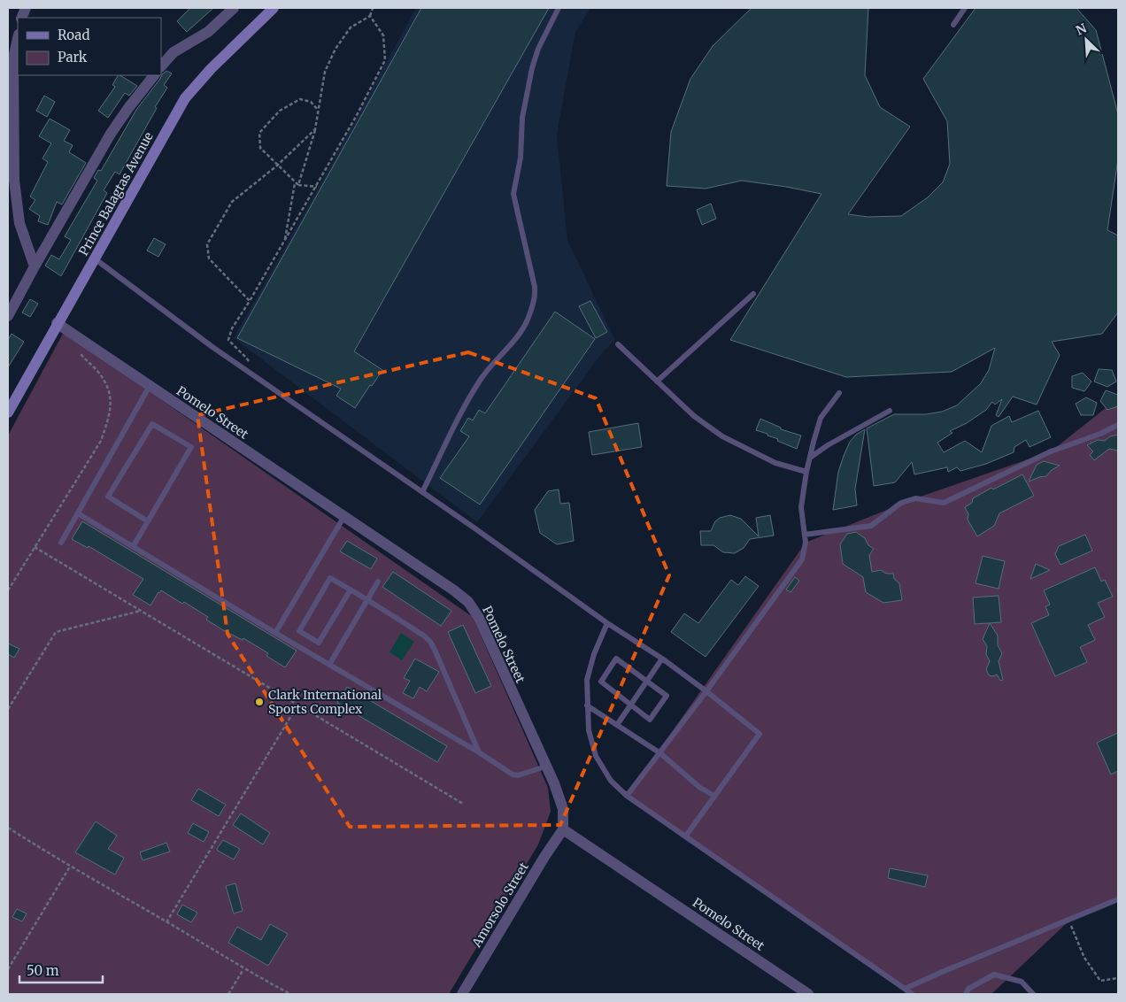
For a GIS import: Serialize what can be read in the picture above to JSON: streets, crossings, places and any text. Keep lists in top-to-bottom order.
{
  "streets": {
    "main road": ["Prince Balagtas Avenue"],
    "street": ["Pomelo Street", "Amorsolo Street"]
  },
  "crossings": [
    ["Prince Balagtas Avenue", "Pomelo Street"],
    ["Pomelo Street", "Amorsolo Street"]
  ],
  "places": ["Clark International Sports Complex"],
  "legend": ["Road", "Park"],
  "scale_bar": "50 m",
  "north": "top left"
}
